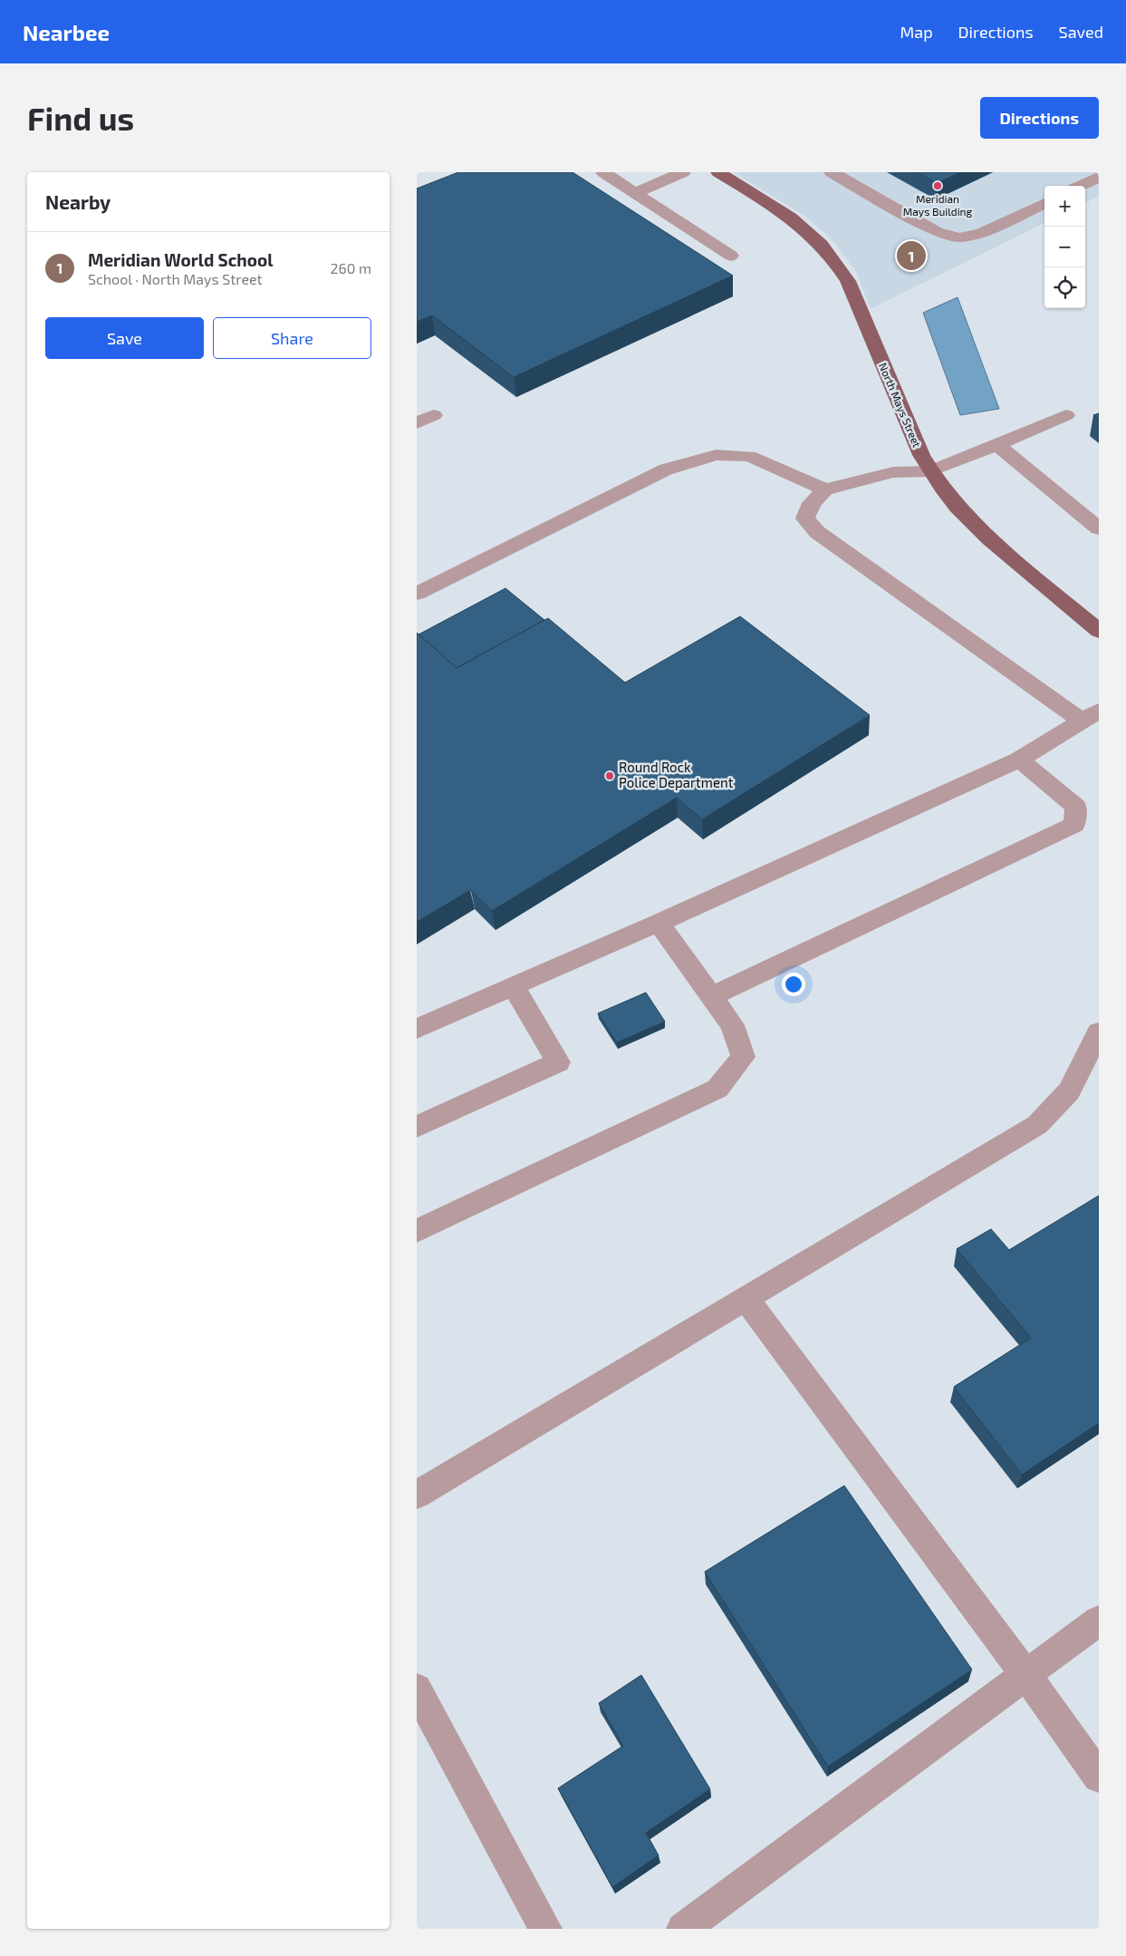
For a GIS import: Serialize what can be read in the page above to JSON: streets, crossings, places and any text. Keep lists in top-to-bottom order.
{
  "streets": {
    "main road": ["North Mays Street"]
  },
  "places": ["Meridian Mays Building", "Round Rock Police Department"],
  "page": {
    "header": "Nearbee",
    "nav": ["Map", "Directions", "Saved"],
    "buttons": [
      "Directions",
      ["Save", "Share"]
    ],
    "title": "Find us",
    "heading": "Nearby",
    "map_buttons": ["+", "−"],
    "list": [
      {
        "mark": "1",
        "name": "Meridian World School",
        "note": "School · North Mays Street",
        "value": "260 m"
      }
    ],
    "pins": "1"
  }
}
